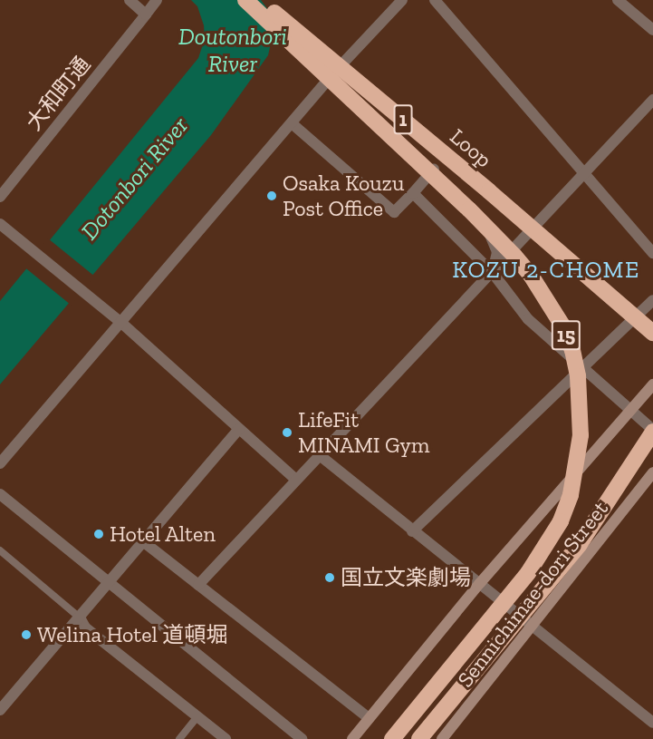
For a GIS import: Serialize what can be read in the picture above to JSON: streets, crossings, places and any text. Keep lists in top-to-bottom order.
{
  "streets": {
    "highway": ["1", "Loop", "15"],
    "main road": ["Sennichimae-dori Street"],
    "street": ["大和町通"]
  },
  "districts": ["KOZU 2-CHOME"],
  "water": ["Doutonbori River", "Dotonbori River"],
  "places": [
    "Osaka Kouzu Post Office",
    "LifeFit MINAMI Gym",
    "Hotel Alten",
    "国立文楽劇場",
    "Welina Hotel 道頓堀"
  ]
}
